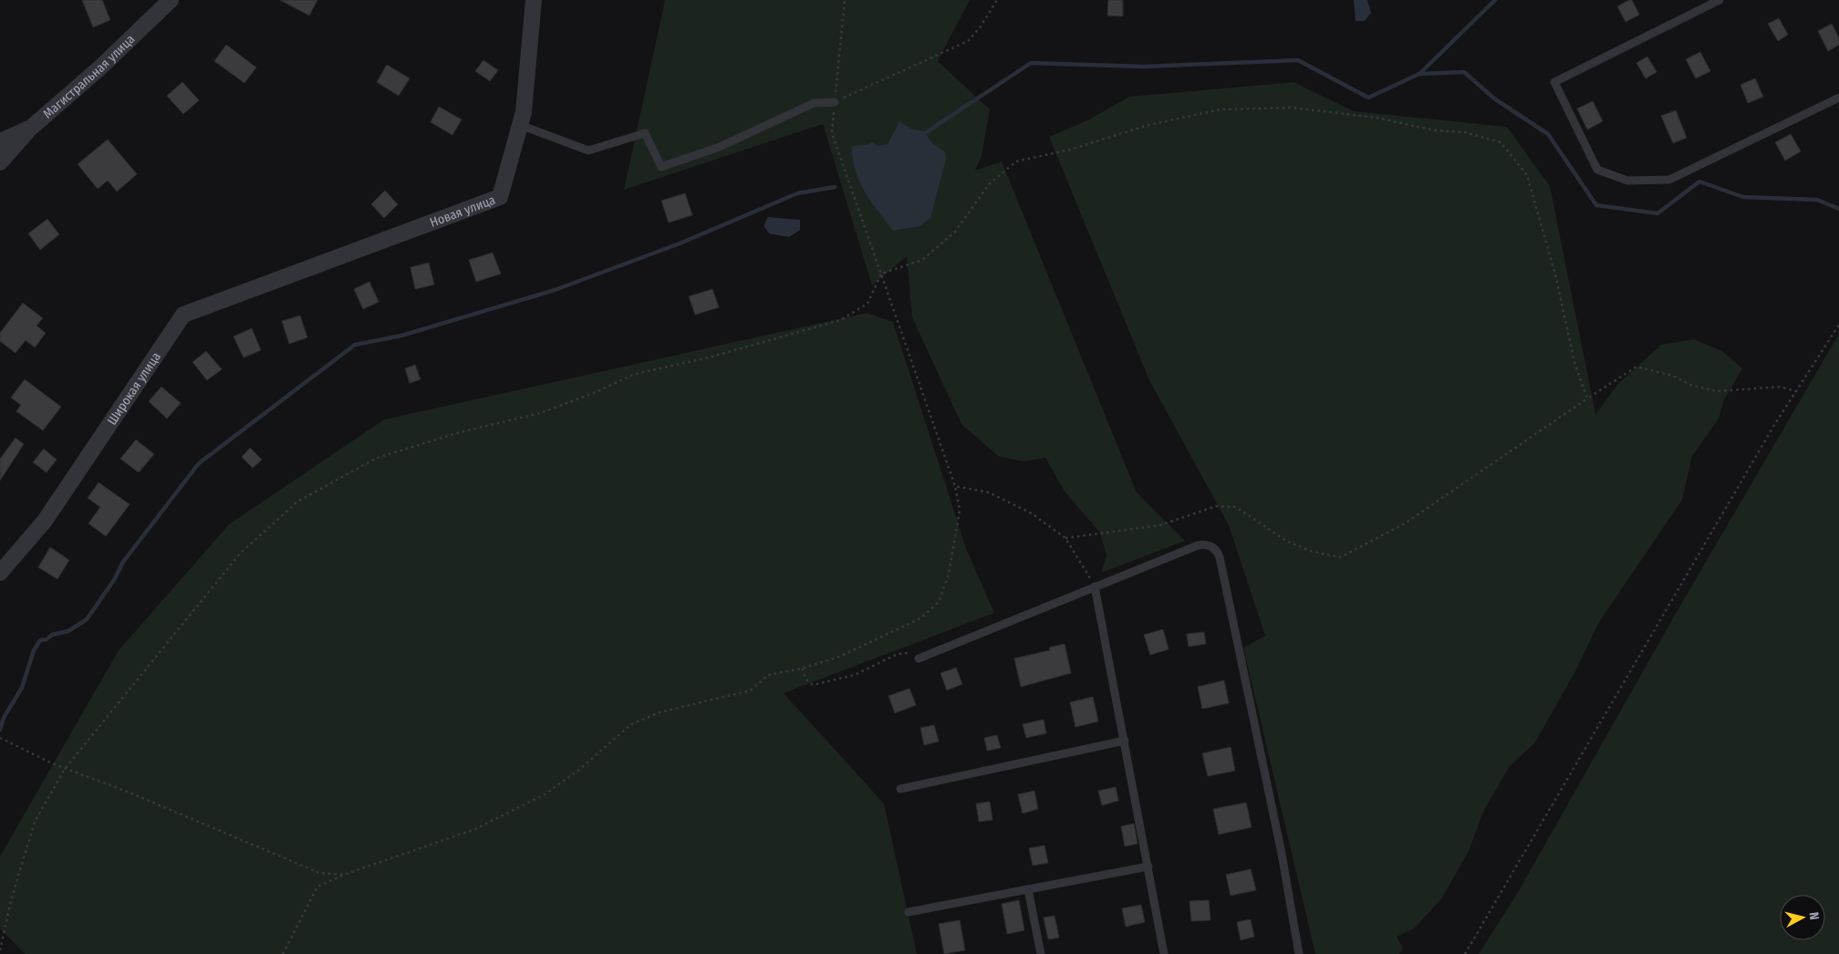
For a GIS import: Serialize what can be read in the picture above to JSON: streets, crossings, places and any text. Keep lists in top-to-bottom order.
{
  "streets": {
    "street": ["Магистральная улица", "Новая улица", "Широкая улица"]
  },
  "crossings": [
    ["Новая улица", "Широкая улица"]
  ],
  "north": "right"
}
